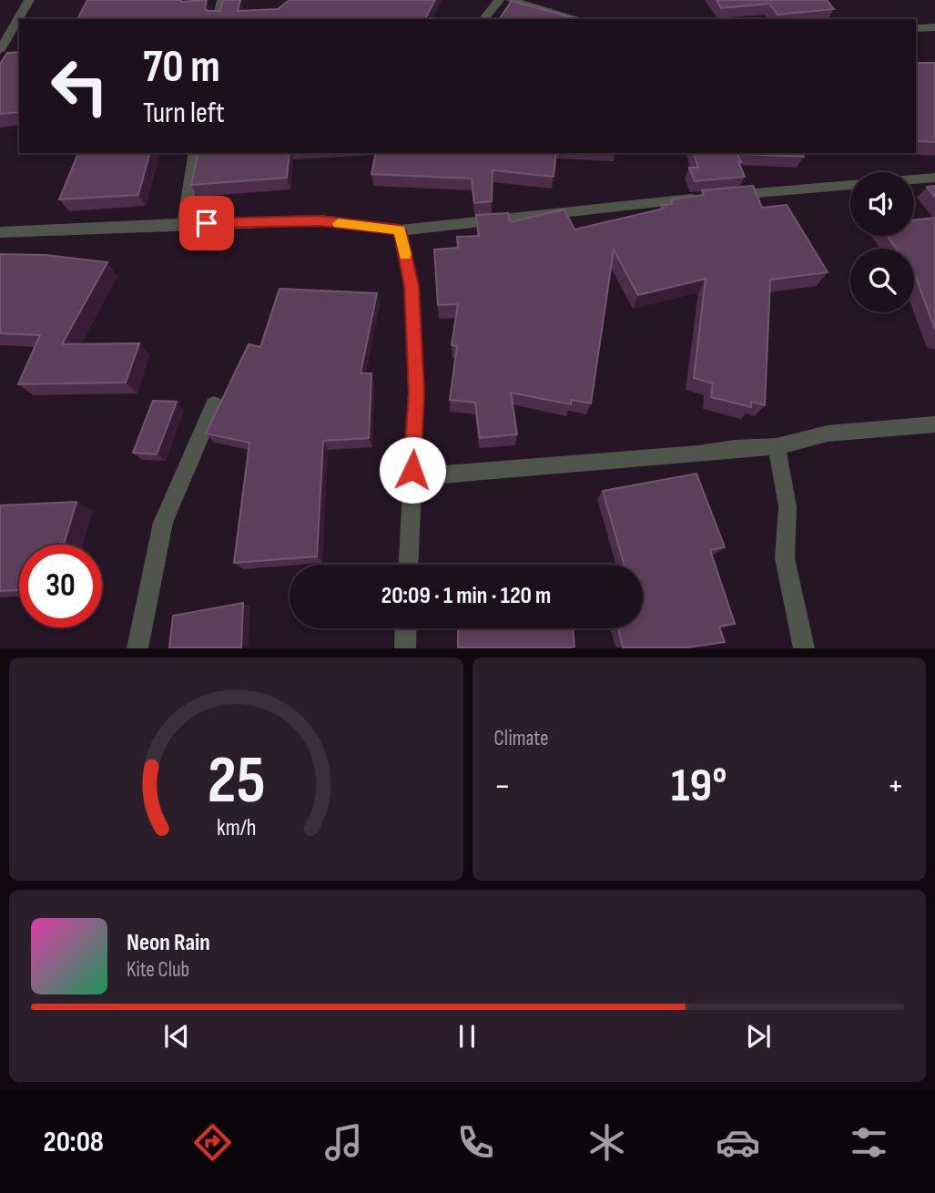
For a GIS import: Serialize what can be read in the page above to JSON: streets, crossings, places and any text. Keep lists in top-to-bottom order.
{
  "page": {
    "turn": ["70 m", "Turn left"],
    "limit": "30",
    "trip": "20:09 · 1 min · 120 m",
    "tile": "Climate",
    "heat": ["−", "19°", "+"],
    "song": ["Neon Rain", "Kite Club"],
    "tabs": "20:08",
    "gauge": ["25", "km/h"]
  }
}
